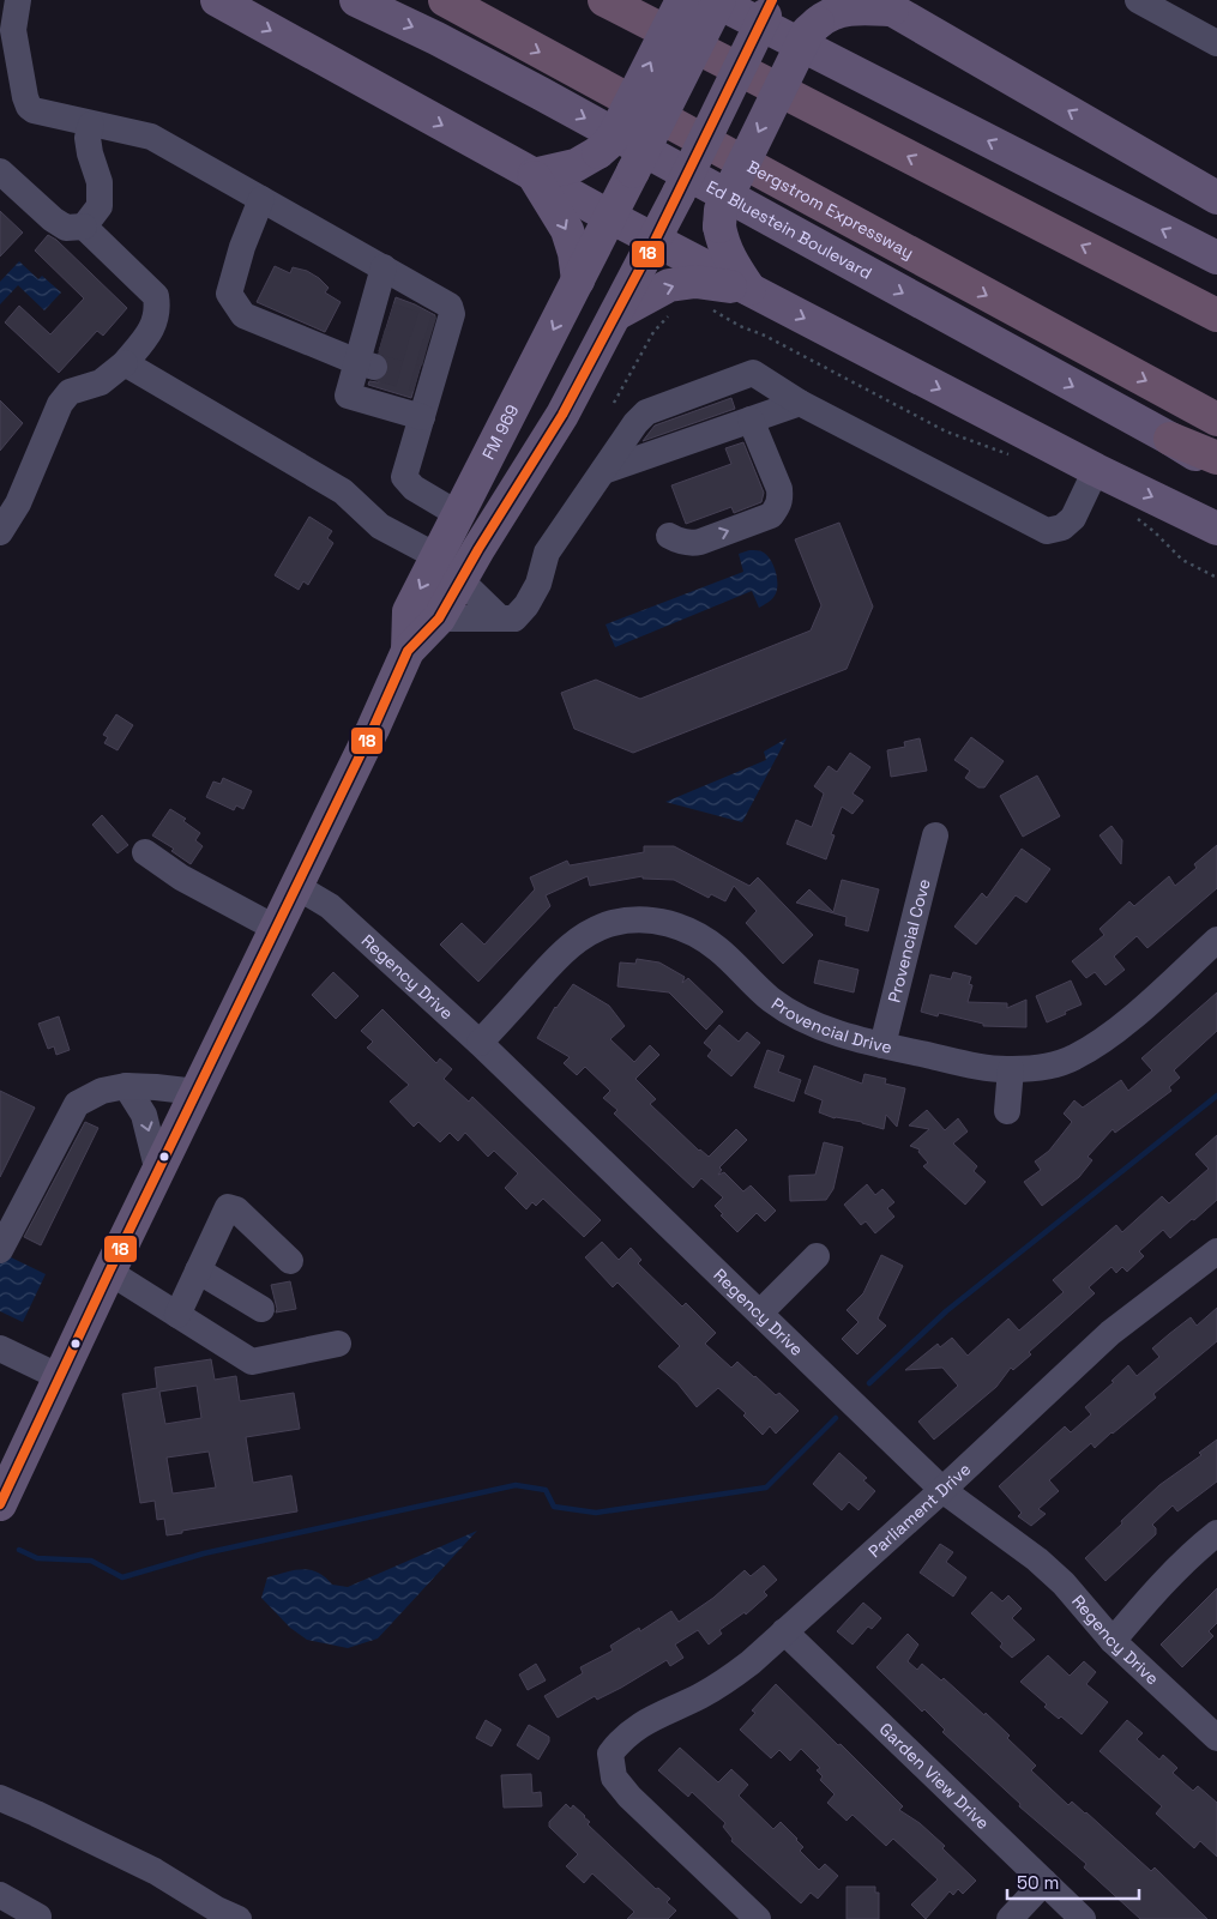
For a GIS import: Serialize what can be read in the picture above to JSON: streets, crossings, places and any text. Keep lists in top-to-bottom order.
{
  "streets": {
    "highway": ["Bergstrom Expressway"],
    "main road": ["Ed Bluestein Boulevard", "FM 969"],
    "street": [
      "Provencial Cove",
      "Regency Drive",
      "Provencial Drive",
      "Parliament Drive",
      "Garden View Drive"
    ]
  },
  "crossings": [
    ["FM 969", "Regency Drive"],
    ["Provencial Cove", "Provencial Drive"],
    ["Regency Drive", "Provencial Drive"],
    ["Regency Drive", "Parliament Drive"],
    ["Parliament Drive", "Garden View Drive"]
  ],
  "lines": ["transit line 18"],
  "scale_bar": "50 m"
}
